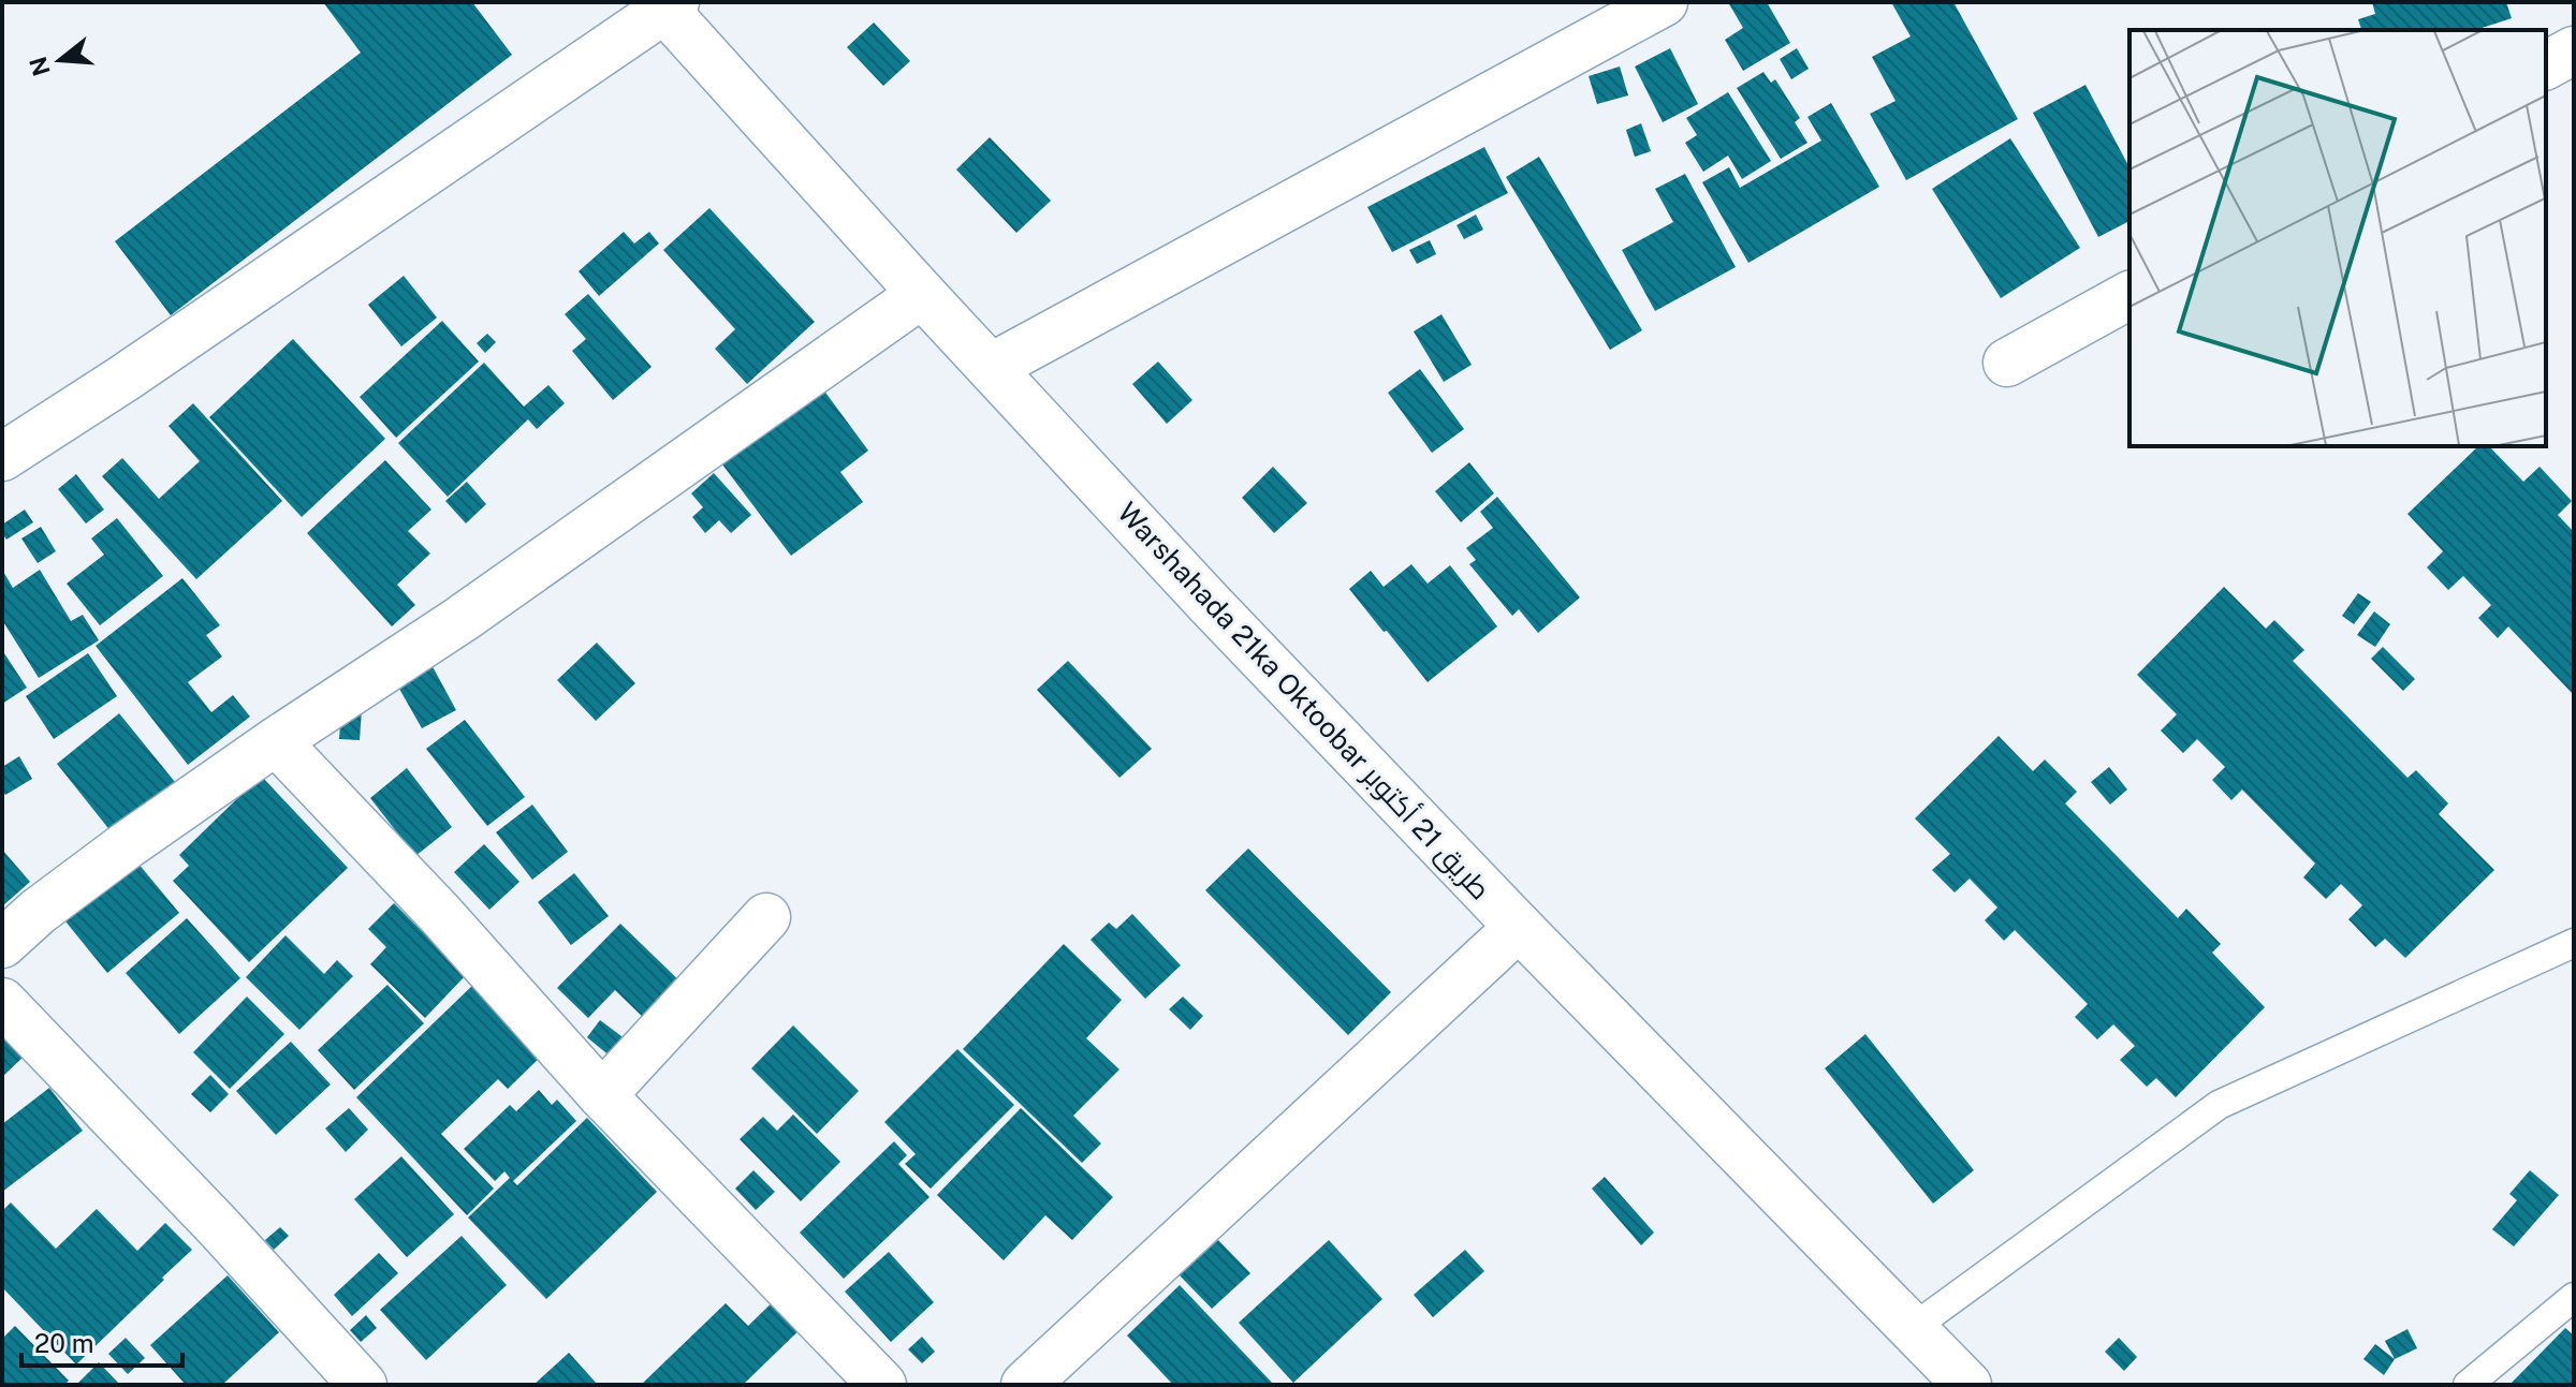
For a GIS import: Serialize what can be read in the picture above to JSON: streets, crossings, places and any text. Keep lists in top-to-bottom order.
{
  "streets": {
    "street": ["Warshahada 21ka Oktoobar طريق 21 أكتوبر"]
  },
  "scale_bar": "20 m",
  "north": "left"
}
